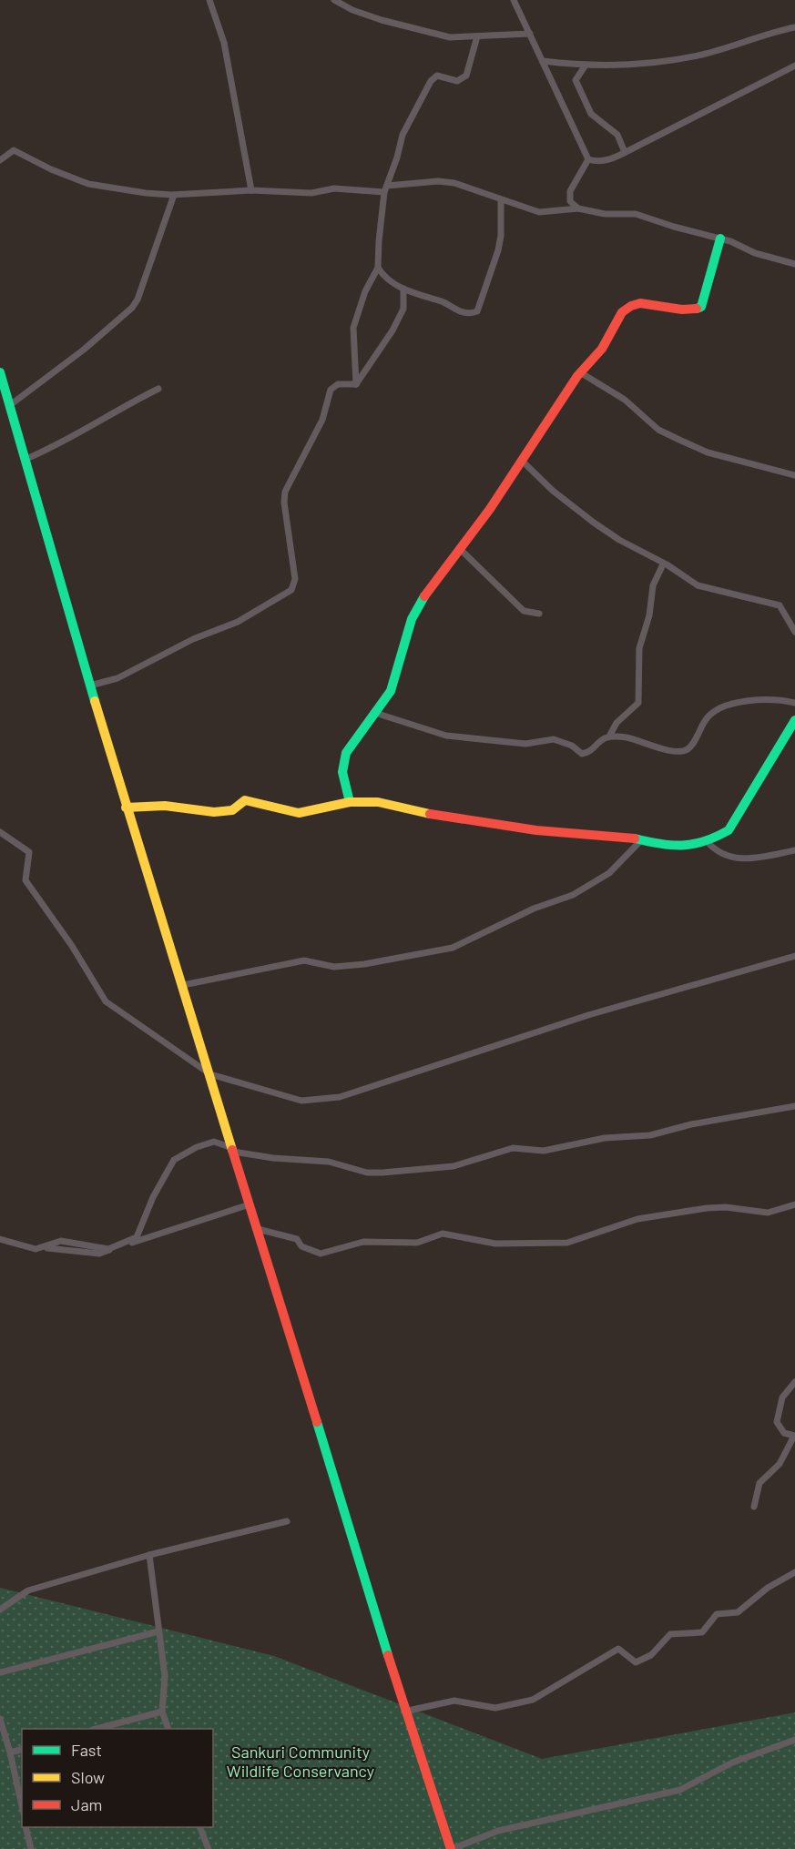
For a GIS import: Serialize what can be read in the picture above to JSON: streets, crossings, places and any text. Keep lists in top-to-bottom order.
{
  "parks": ["Sankuri Community Wildlife Conservancy"],
  "legend": ["Fast", "Slow", "Jam"]
}
